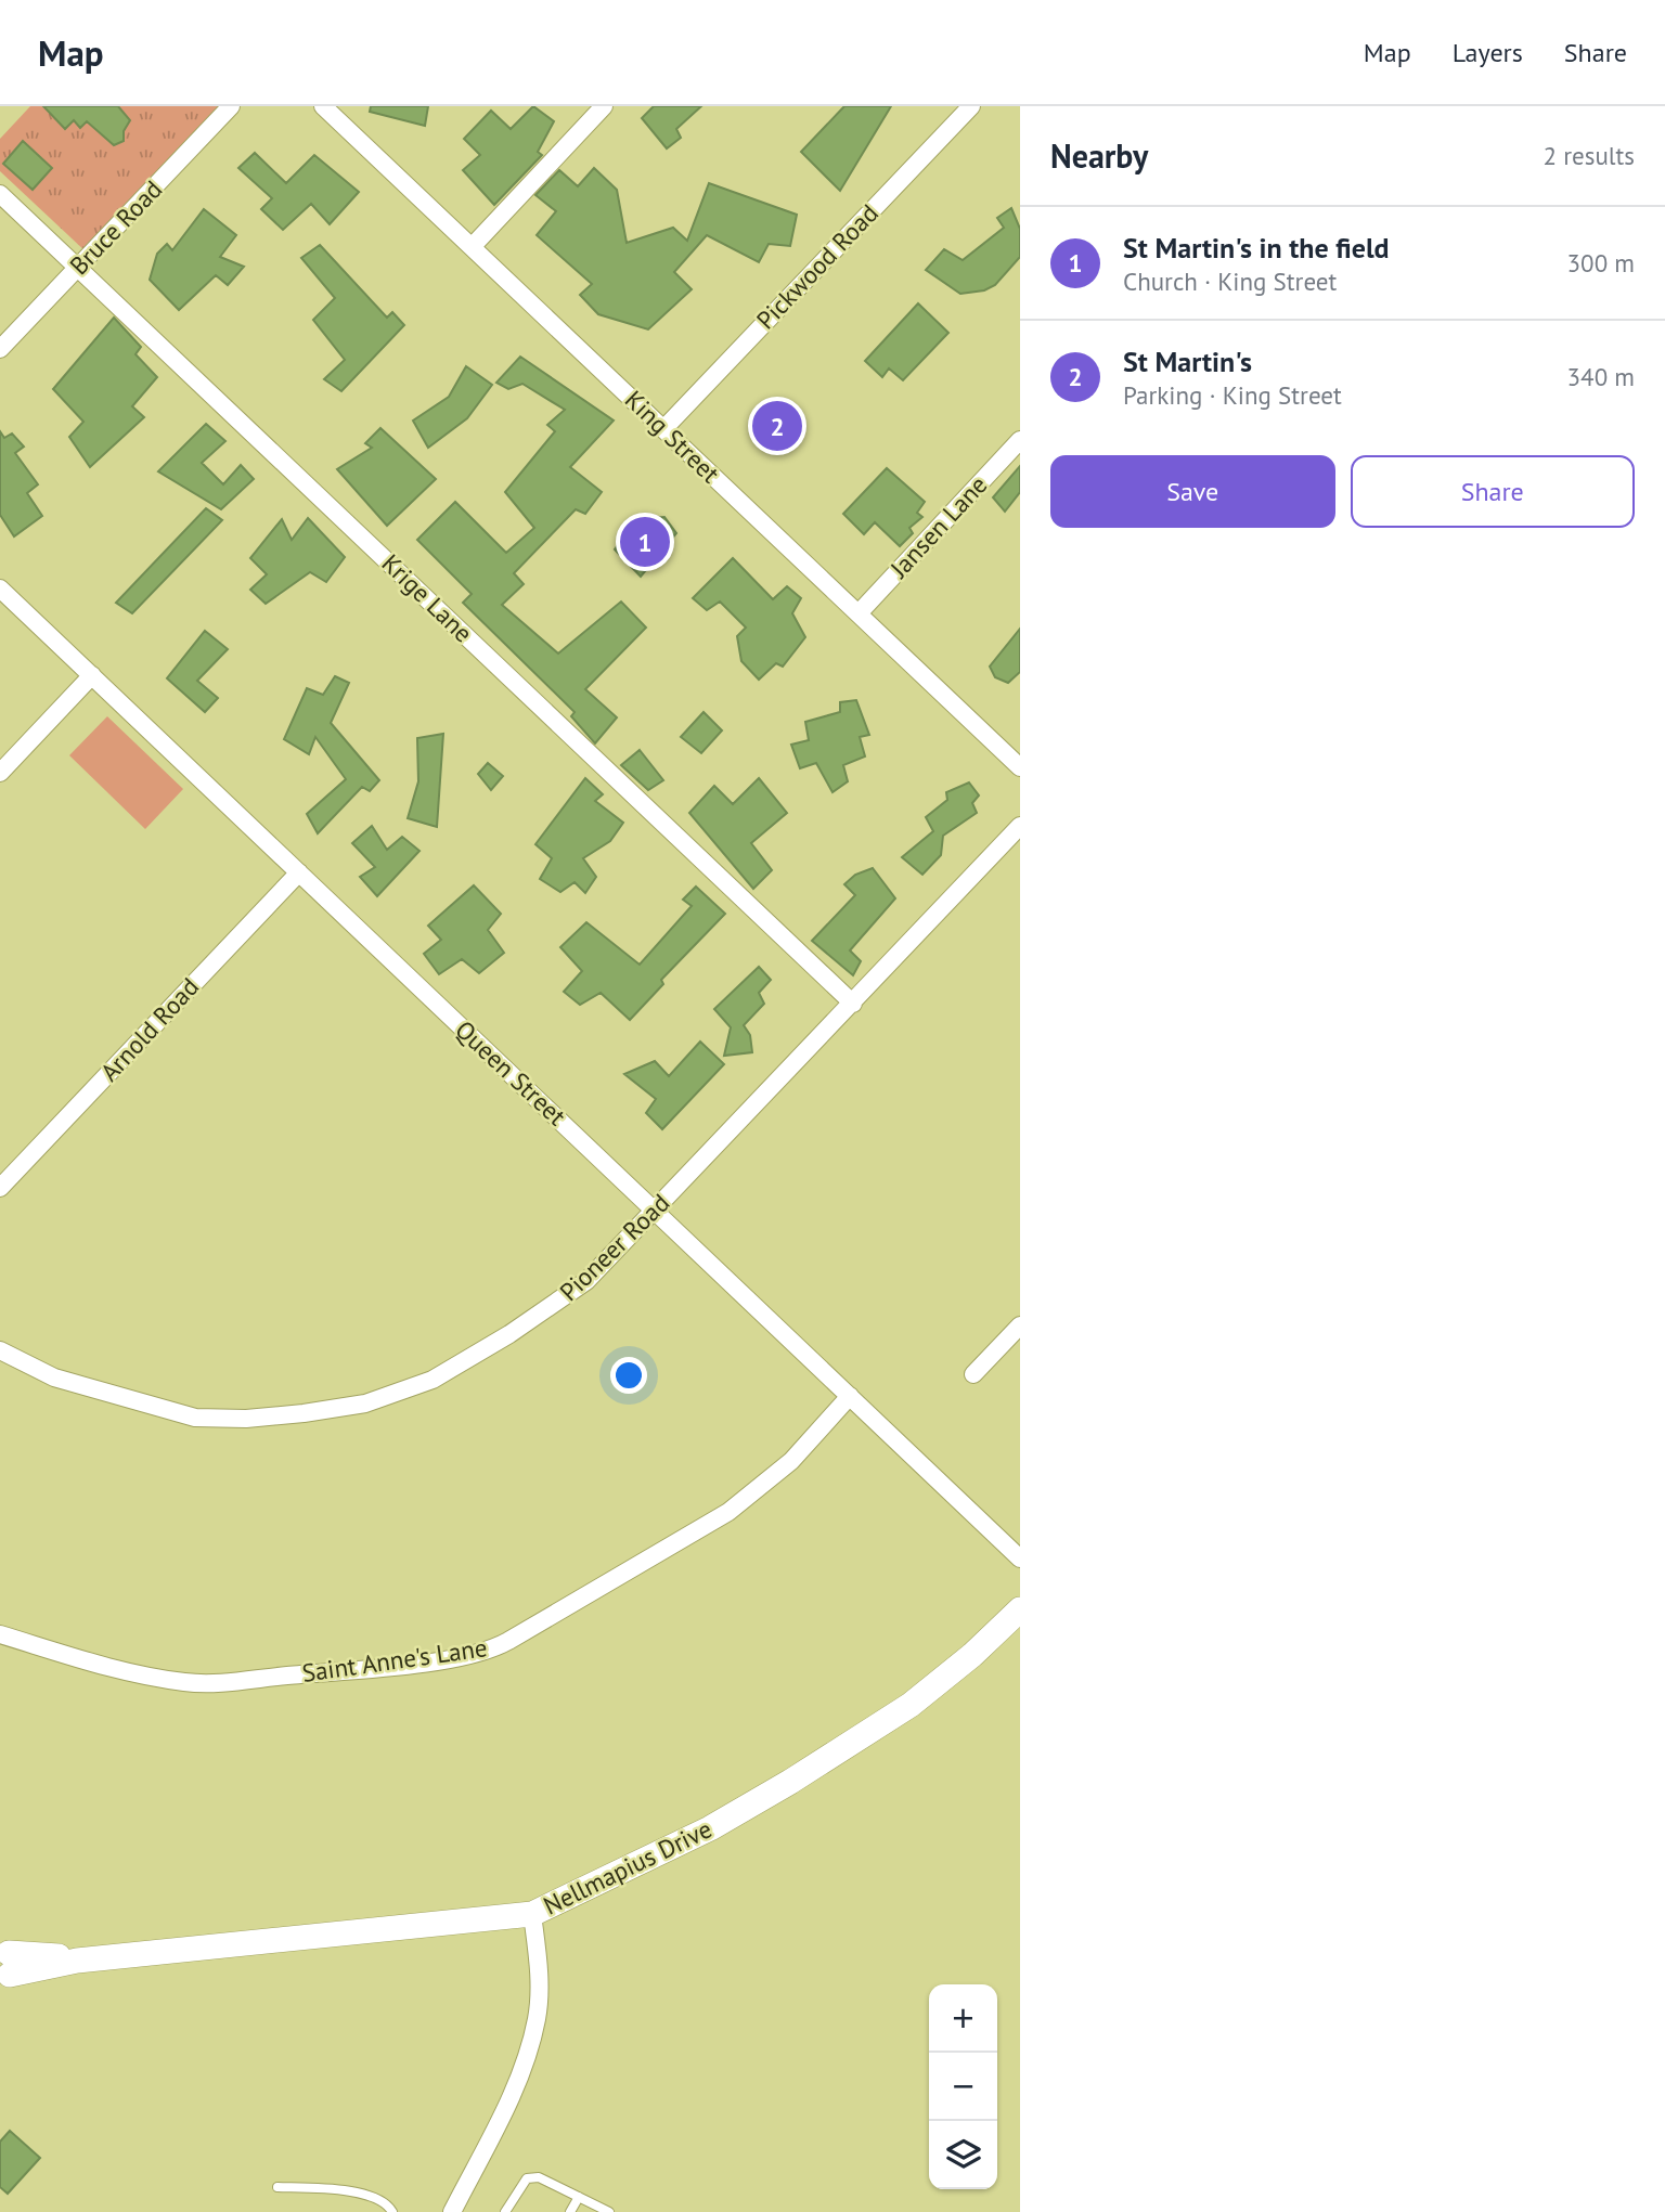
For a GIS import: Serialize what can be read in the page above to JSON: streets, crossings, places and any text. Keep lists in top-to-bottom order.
{
  "streets": {
    "main road": ["Nellmapius Drive"],
    "street": [
      "Bruce Road",
      "Pickwood Road",
      "King Street",
      "Jansen Lane",
      "Krige Lane",
      "Arnold Road",
      "Queen Street",
      "Pioneer Road",
      "Saint Anne's Lane"
    ]
  },
  "crossings": [
    ["Bruce Road", "Krige Lane"],
    ["Pickwood Road", "King Street"],
    ["King Street", "Jansen Lane"],
    ["Krige Lane", "Pioneer Road"],
    ["Arnold Road", "Queen Street"],
    ["Queen Street", "Pioneer Road"],
    ["Queen Street", "Saint Anne's Lane"]
  ],
  "page": {
    "header": "Map",
    "nav": ["Map", "Layers", "Share"],
    "heading": ["Nearby", "2 results"],
    "list": [
      {
        "mark": "1",
        "name": "St Martin's in the field",
        "note": "Church · King Street",
        "value": "300 m"
      },
      {
        "mark": "2",
        "name": "St Martin's",
        "note": "Parking · King Street",
        "value": "340 m"
      }
    ],
    "pins": ["2", "1"],
    "buttons": ["Save", "Share"],
    "map_buttons": ["+", "−"]
  }
}
